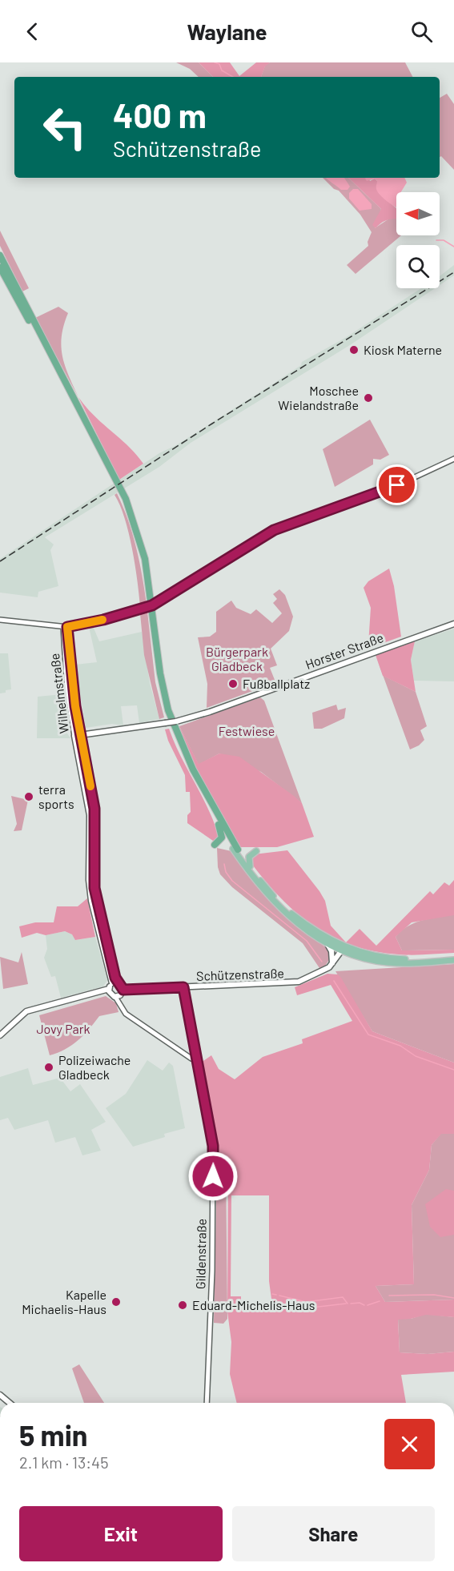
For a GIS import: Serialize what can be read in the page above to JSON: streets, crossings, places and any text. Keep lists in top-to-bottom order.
{
  "streets": {
    "main road": ["Horster Straße", "Wilhelmstraße", "Schützenstraße"],
    "street": ["Gildenstraße"]
  },
  "crossings": [
    ["Horster Straße", "Wilhelmstraße"],
    ["Schützenstraße", "Gildenstraße"]
  ],
  "parks": ["Bürgerpark Gladbeck", "Festwiese", "Jovy Park"],
  "places": [
    "Kiosk Materne",
    "Moschee Wielandstraße",
    "Fußballplatz",
    "terra sports",
    "Polizeiwache Gladbeck",
    "Kapelle Michaelis-Haus",
    "Eduard-Michelis-Haus"
  ],
  "north": "left",
  "page": {
    "header": "Waylane",
    "turn": ["400 m", "Schützenstraße"],
    "heading": ["5 min", "2.1 km · 13:45"],
    "buttons": ["Exit", "Share"]
  }
}
